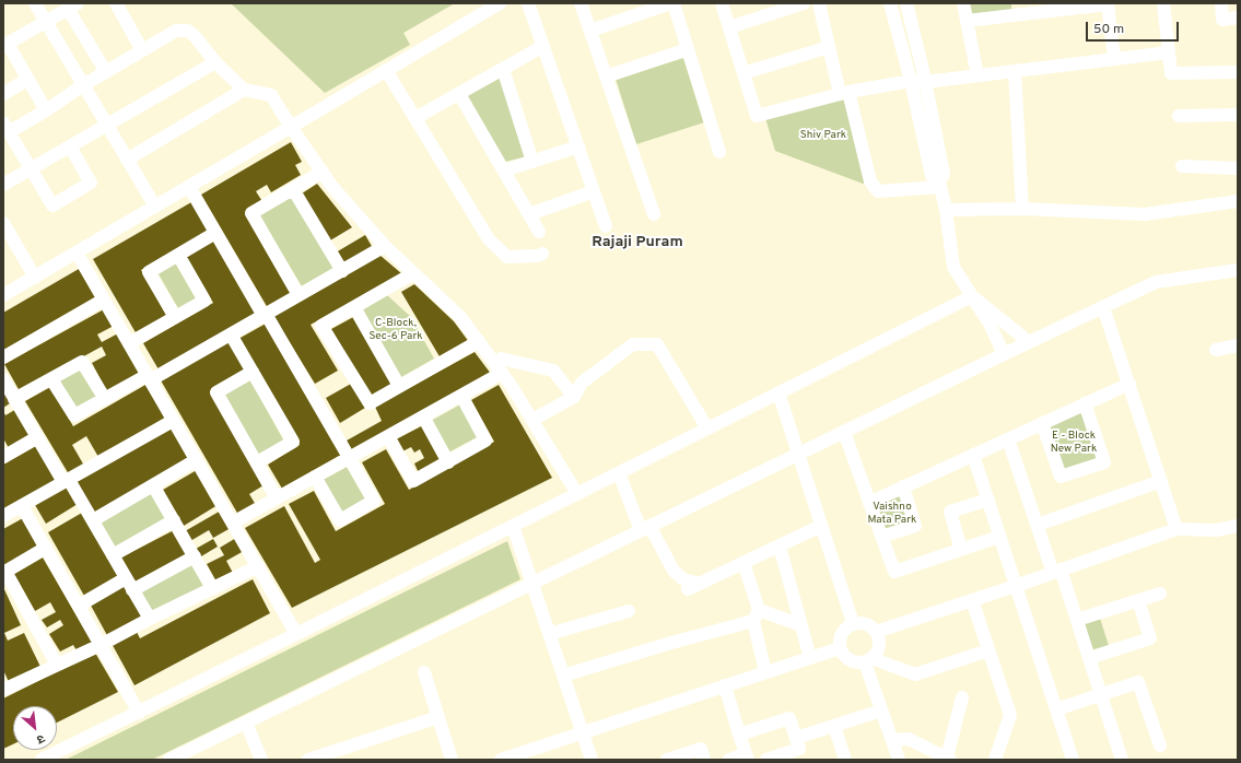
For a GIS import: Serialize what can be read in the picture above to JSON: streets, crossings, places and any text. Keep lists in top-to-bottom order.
{
  "districts": ["Rajaji Puram"],
  "parks": [
    "Shiv Park",
    "C-Block, Sec-6 Park",
    "E - Block New Park",
    "Vaishno Mata Park"
  ],
  "scale_bar": "50 m",
  "north": "bottom right"
}
